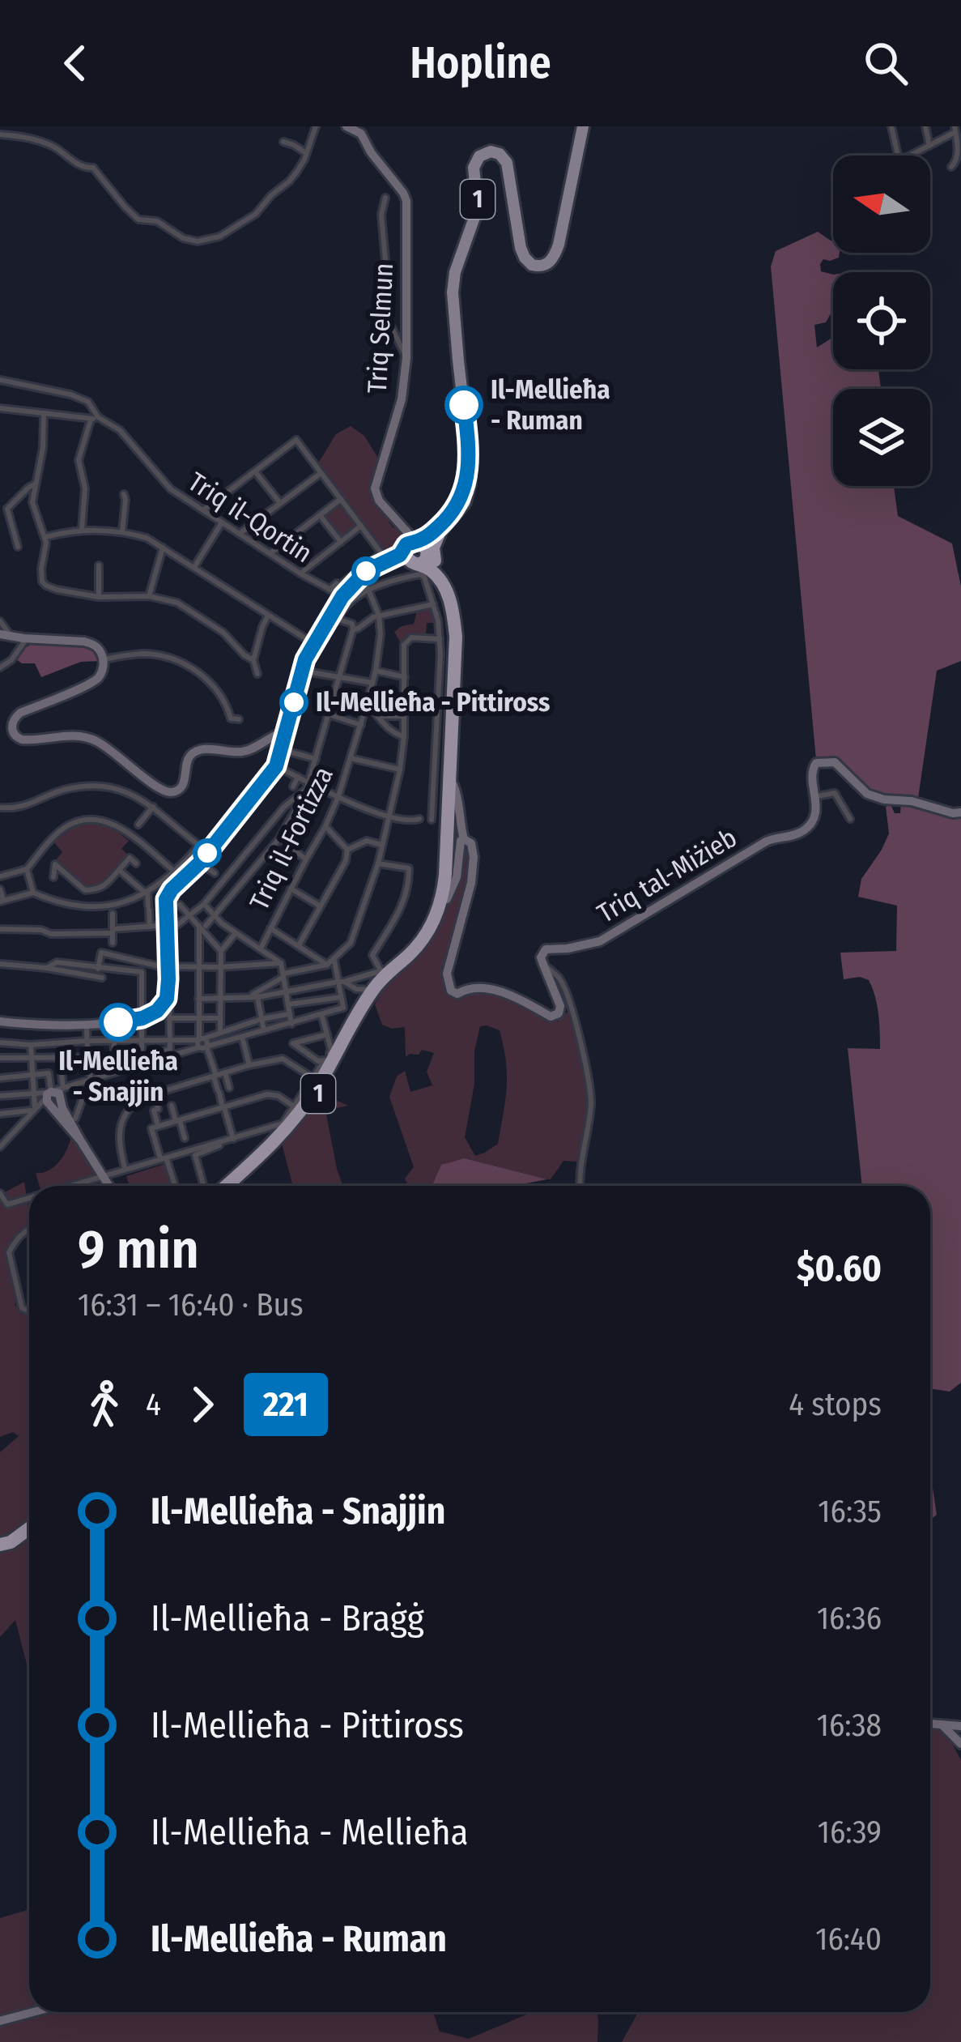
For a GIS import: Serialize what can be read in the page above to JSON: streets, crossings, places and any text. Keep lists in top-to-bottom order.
{
  "streets": {
    "highway": ["1"],
    "street": [
      "Triq Selmun",
      "Triq il-Qortin",
      "Triq il-Fortizza",
      "Triq tal-Miżieb"
    ]
  },
  "crossings": [
    ["1", "Triq Selmun"]
  ],
  "places": ["Il-Mellieħa - Ruman", "Il-Mellieħa - Pittiross", "Il-Mellieħa - Snajjin"],
  "lines": ["bus line 221"],
  "north": "left",
  "page": {
    "header": "Hopline",
    "heading": ["9 min", "16:31 – 16:40 · Bus", "$0.60"],
    "legs": ["4", "221", "4 stops"],
    "list": [
      {
        "name": "Il-Mellieħa - Snajjin",
        "value": "16:35"
      },
      {
        "name": "Il-Mellieħa - Braġġ",
        "value": "16:36"
      },
      {
        "name": "Il-Mellieħa - Pittiross",
        "value": "16:38"
      },
      {
        "name": "Il-Mellieħa - Mellieħa",
        "value": "16:39"
      },
      {
        "name": "Il-Mellieħa - Ruman",
        "value": "16:40"
      }
    ]
  }
}
